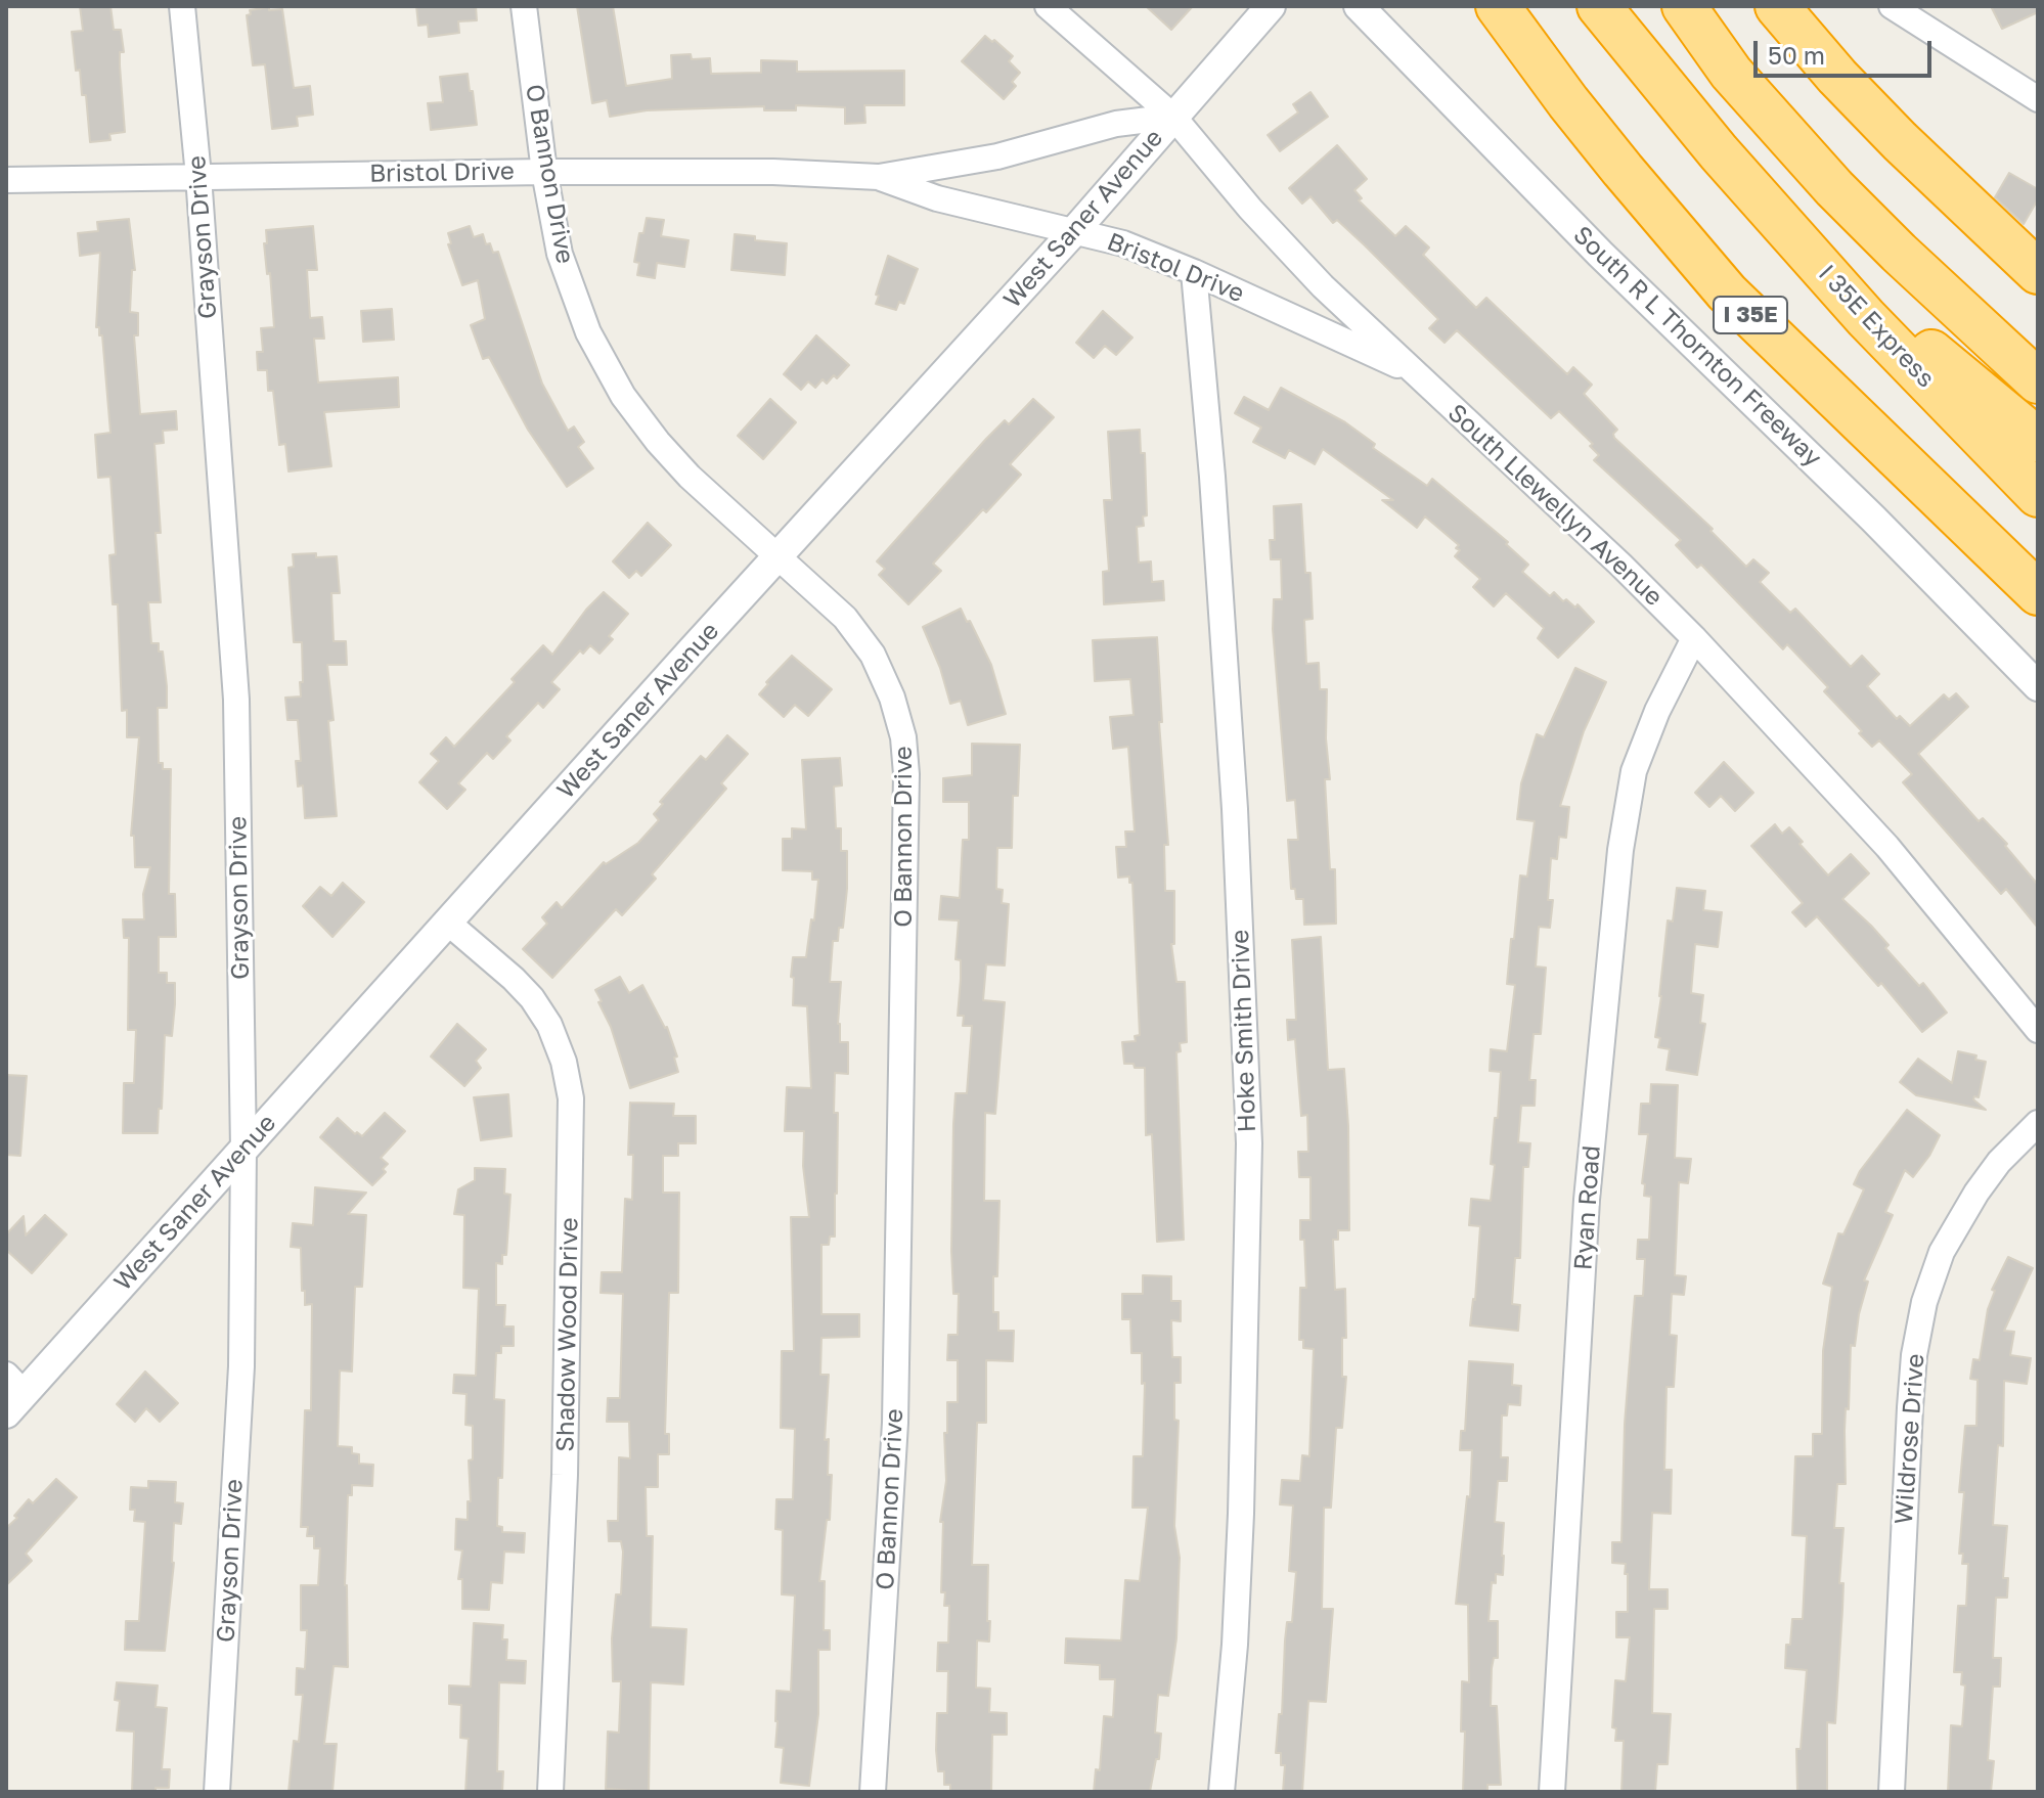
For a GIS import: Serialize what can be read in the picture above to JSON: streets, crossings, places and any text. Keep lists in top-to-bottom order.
{
  "streets": {
    "highway": ["I 35E", "I 35E Express"],
    "street": [
      "Bristol Drive",
      "O Bannon Drive",
      "West Saner Avenue",
      "Grayson Drive",
      "South R L Thornton Freeway",
      "South Llewellyn Avenue",
      "Hoke Smith Drive",
      "Ryan Road",
      "Shadow Wood Drive",
      "Wildrose Drive"
    ]
  },
  "crossings": [
    ["Bristol Drive", "O Bannon Drive"],
    ["Bristol Drive", "West Saner Avenue"],
    ["Bristol Drive", "Grayson Drive"],
    ["Bristol Drive", "South Llewellyn Avenue"],
    ["Bristol Drive", "Hoke Smith Drive"],
    ["O Bannon Drive", "West Saner Avenue"],
    ["West Saner Avenue", "Grayson Drive"],
    ["West Saner Avenue", "South Llewellyn Avenue"],
    ["West Saner Avenue", "Shadow Wood Drive"],
    ["South Llewellyn Avenue", "Ryan Road"]
  ],
  "scale_bar": "50 m"
}
